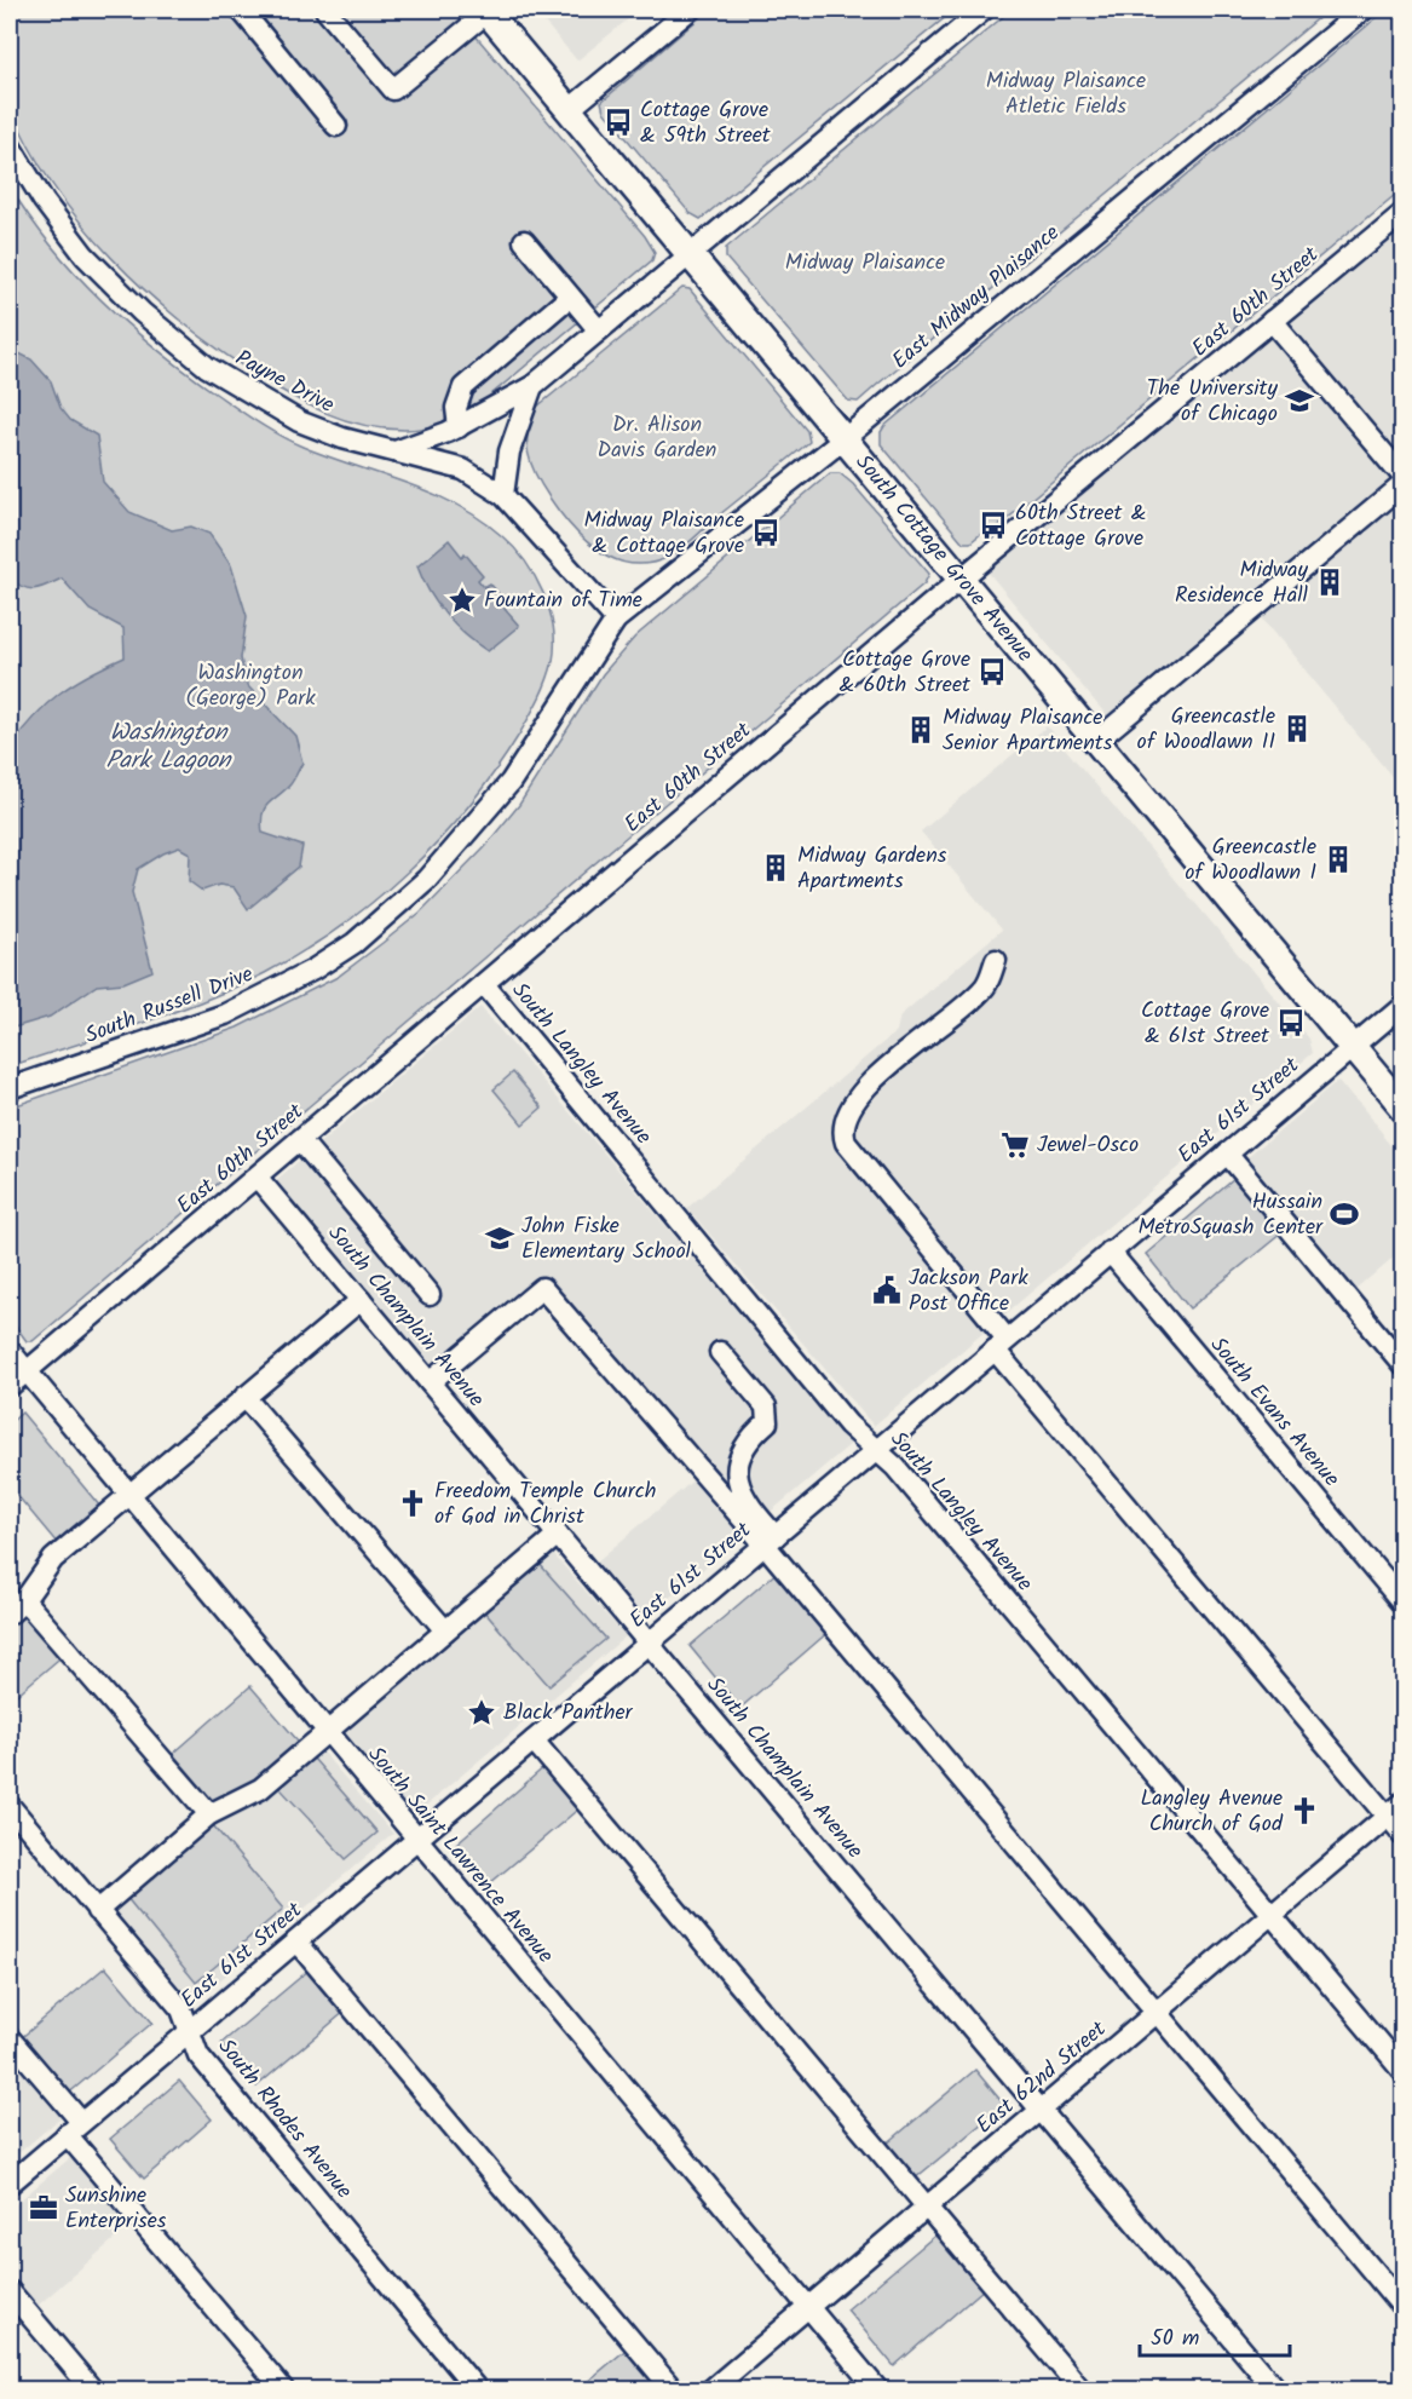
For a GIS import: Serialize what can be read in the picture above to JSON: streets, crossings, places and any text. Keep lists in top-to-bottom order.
{
  "streets": {
    "main road": ["South Cottage Grove Avenue"],
    "street": [
      "East Midway Plaisance",
      "East 60th Street",
      "Payne Drive",
      "South Russell Drive",
      "South Langley Avenue",
      "East 61st Street",
      "South Champlain Avenue",
      "South Evans Avenue",
      "South Saint Lawrence Avenue",
      "East 62nd Street",
      "South Rhodes Avenue"
    ]
  },
  "crossings": [
    ["East Midway Plaisance", "Payne Drive"],
    ["East Midway Plaisance", "South Cottage Grove Avenue"],
    ["East Midway Plaisance", "South Russell Drive"],
    ["East 60th Street", "South Cottage Grove Avenue"],
    ["East 60th Street", "South Langley Avenue"],
    ["East 60th Street", "South Champlain Avenue"],
    ["East 60th Street", "South Saint Lawrence Avenue"],
    ["Payne Drive", "South Russell Drive"],
    ["South Cottage Grove Avenue", "East 61st Street"],
    ["South Langley Avenue", "East 61st Street"],
    ["South Langley Avenue", "East 62nd Street"],
    ["East 61st Street", "South Champlain Avenue"],
    ["East 61st Street", "South Evans Avenue"],
    ["East 61st Street", "South Saint Lawrence Avenue"],
    ["East 61st Street", "South Rhodes Avenue"],
    ["South Champlain Avenue", "East 62nd Street"],
    ["South Saint Lawrence Avenue", "East 62nd Street"]
  ],
  "water": ["Washington Park Lagoon"],
  "parks": [
    "Midway Plaisance Atletic Fields",
    "Midway Plaisance",
    "Dr. Alison Davis Garden",
    "Washington (George) Park"
  ],
  "places": {
    "bus stop": [
      "Cottage Grove & 59th Street",
      "60th Street & Cottage Grove",
      "Midway Plaisance & Cottage Grove",
      "Cottage Grove & 60th Street",
      "Cottage Grove & 61st Street"
    ],
    "school or university": ["The University of Chicago", "John Fiske Elementary School"],
    "building": [
      "Midway Residence Hall",
      "Greencastle of Woodlawn II",
      "Midway Plaisance Senior Apartments",
      "Greencastle of Woodlawn I",
      "Midway Gardens Apartments"
    ],
    "place": ["Fountain of Time", "Black Panther"],
    "supermarket": ["Jewel-Osco"],
    "sports": ["Hussain MetroSquash Center"],
    "public building": ["Jackson Park Post Office"],
    "church": ["Freedom Temple Church of God in Christ", "Langley Avenue Church of God"],
    "office": ["Sunshine Enterprises"]
  },
  "scale_bar": "50 m"
}
